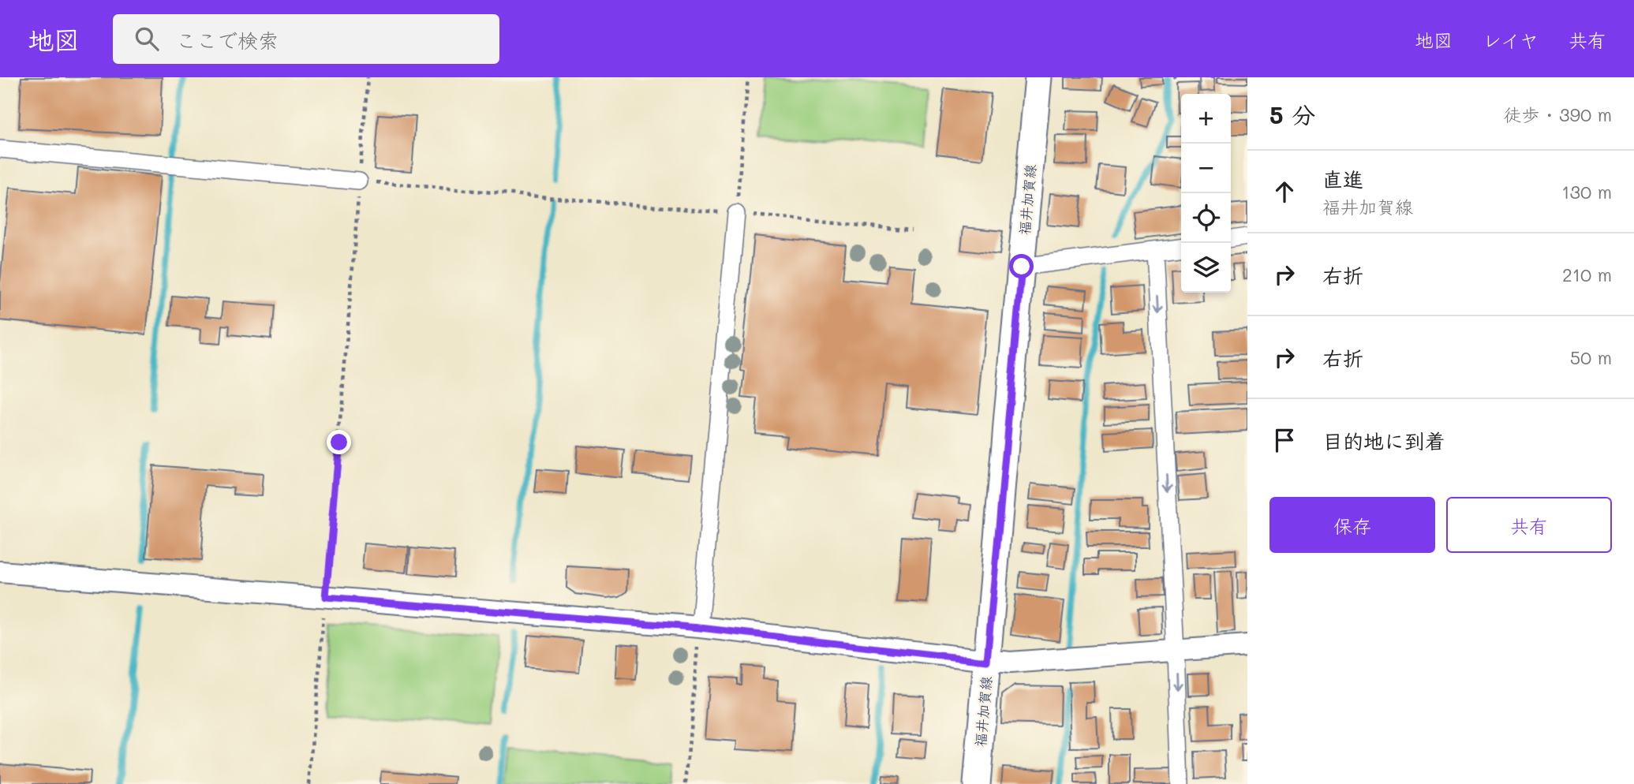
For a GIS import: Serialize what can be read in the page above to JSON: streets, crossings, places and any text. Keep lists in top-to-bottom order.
{
  "streets": {
    "main road": ["福井加賀線"]
  },
  "page": {
    "header": "地図",
    "search": "ここで検索",
    "nav": ["地図", "レイヤ", "共有"],
    "heading": ["5 分", "徒歩 · 390 m"],
    "map_buttons": ["+", "−"],
    "list": [
      ["直進", "福井加賀線", "130 m"],
      ["右折", "210 m"],
      ["右折", "50 m"],
      "目的地に到着"
    ],
    "buttons": ["保存", "共有"]
  }
}
